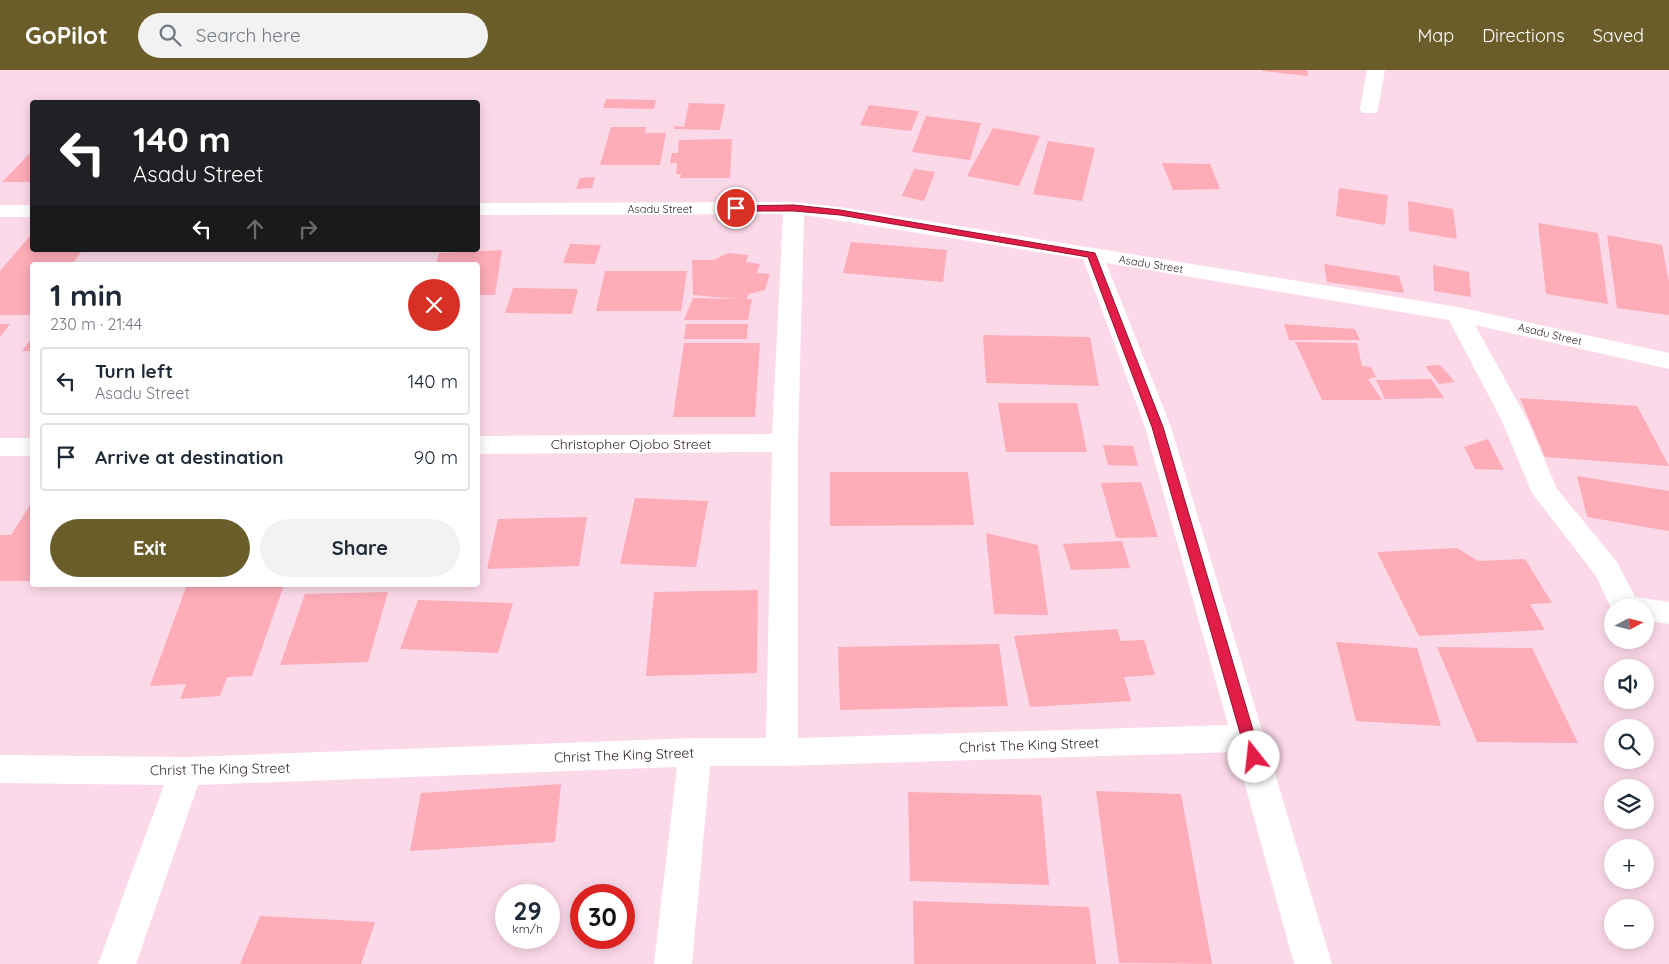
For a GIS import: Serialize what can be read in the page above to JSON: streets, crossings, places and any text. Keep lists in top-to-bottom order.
{
  "streets": {
    "street": ["Asadu Street", "Christopher Ojobo Street", "Christ The King Street"]
  },
  "north": "right",
  "page": {
    "header": "GoPilot",
    "search": "Search here",
    "nav": ["Map", "Directions", "Saved"],
    "turn": ["140 m", "Asadu Street"],
    "heading": ["1 min", "230 m · 21:44"],
    "list": [
      {
        "name": "Turn left",
        "note": "Asadu Street",
        "value": "140 m"
      },
      {
        "name": "Arrive at destination",
        "value": "90 m"
      }
    ],
    "buttons": ["Exit", "Share"],
    "map_buttons": ["+", "−"],
    "speed": "29 km/h",
    "limit": "30"
  }
}
